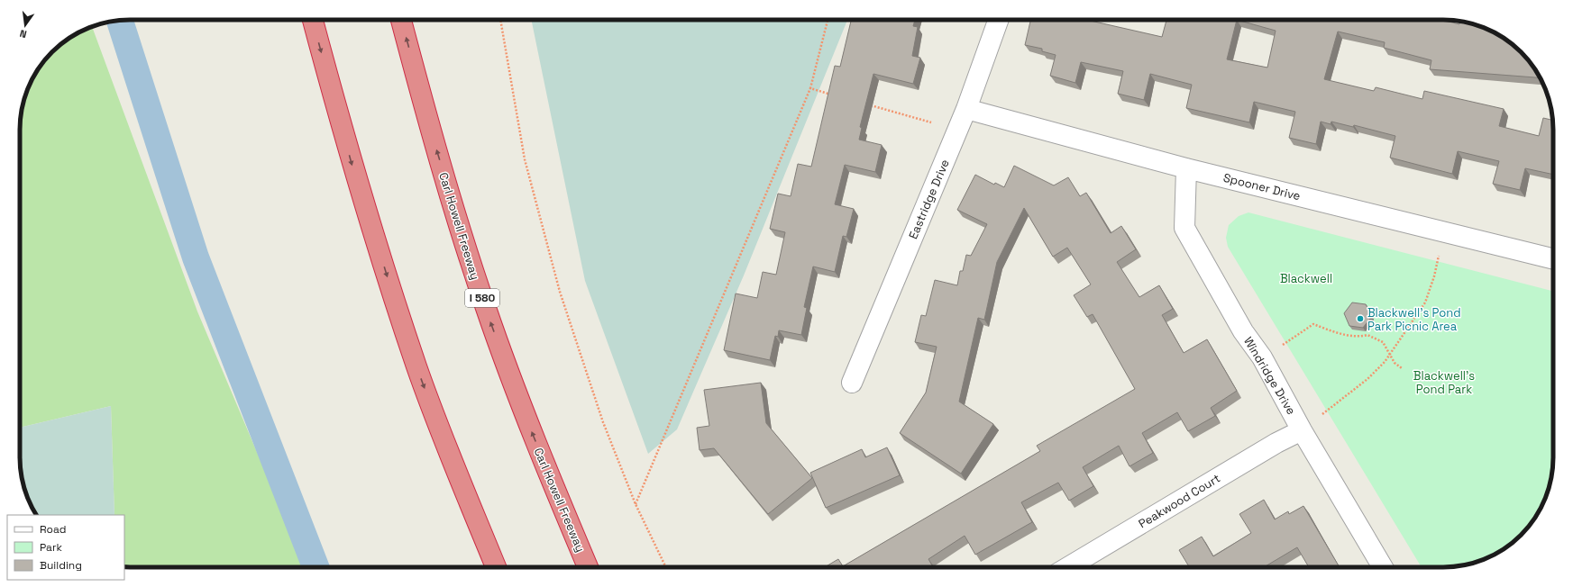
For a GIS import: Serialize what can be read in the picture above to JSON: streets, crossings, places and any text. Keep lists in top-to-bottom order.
{
  "streets": {
    "highway": ["Carl Howell Freeway", "I 580"],
    "street": [
      "Spooner Drive",
      "Eastridge Drive",
      "Windridge Drive",
      "Peakwood Court"
    ]
  },
  "crossings": [
    ["Spooner Drive", "Eastridge Drive"],
    ["Spooner Drive", "Windridge Drive"],
    ["Windridge Drive", "Peakwood Court"]
  ],
  "parks": ["Blackwell", "Blackwell's Pond Park"],
  "places": ["Blackwell's Pond Park Picnic Area"],
  "legend": ["Road", "Park", "Building"],
  "north": "bottom"
}
